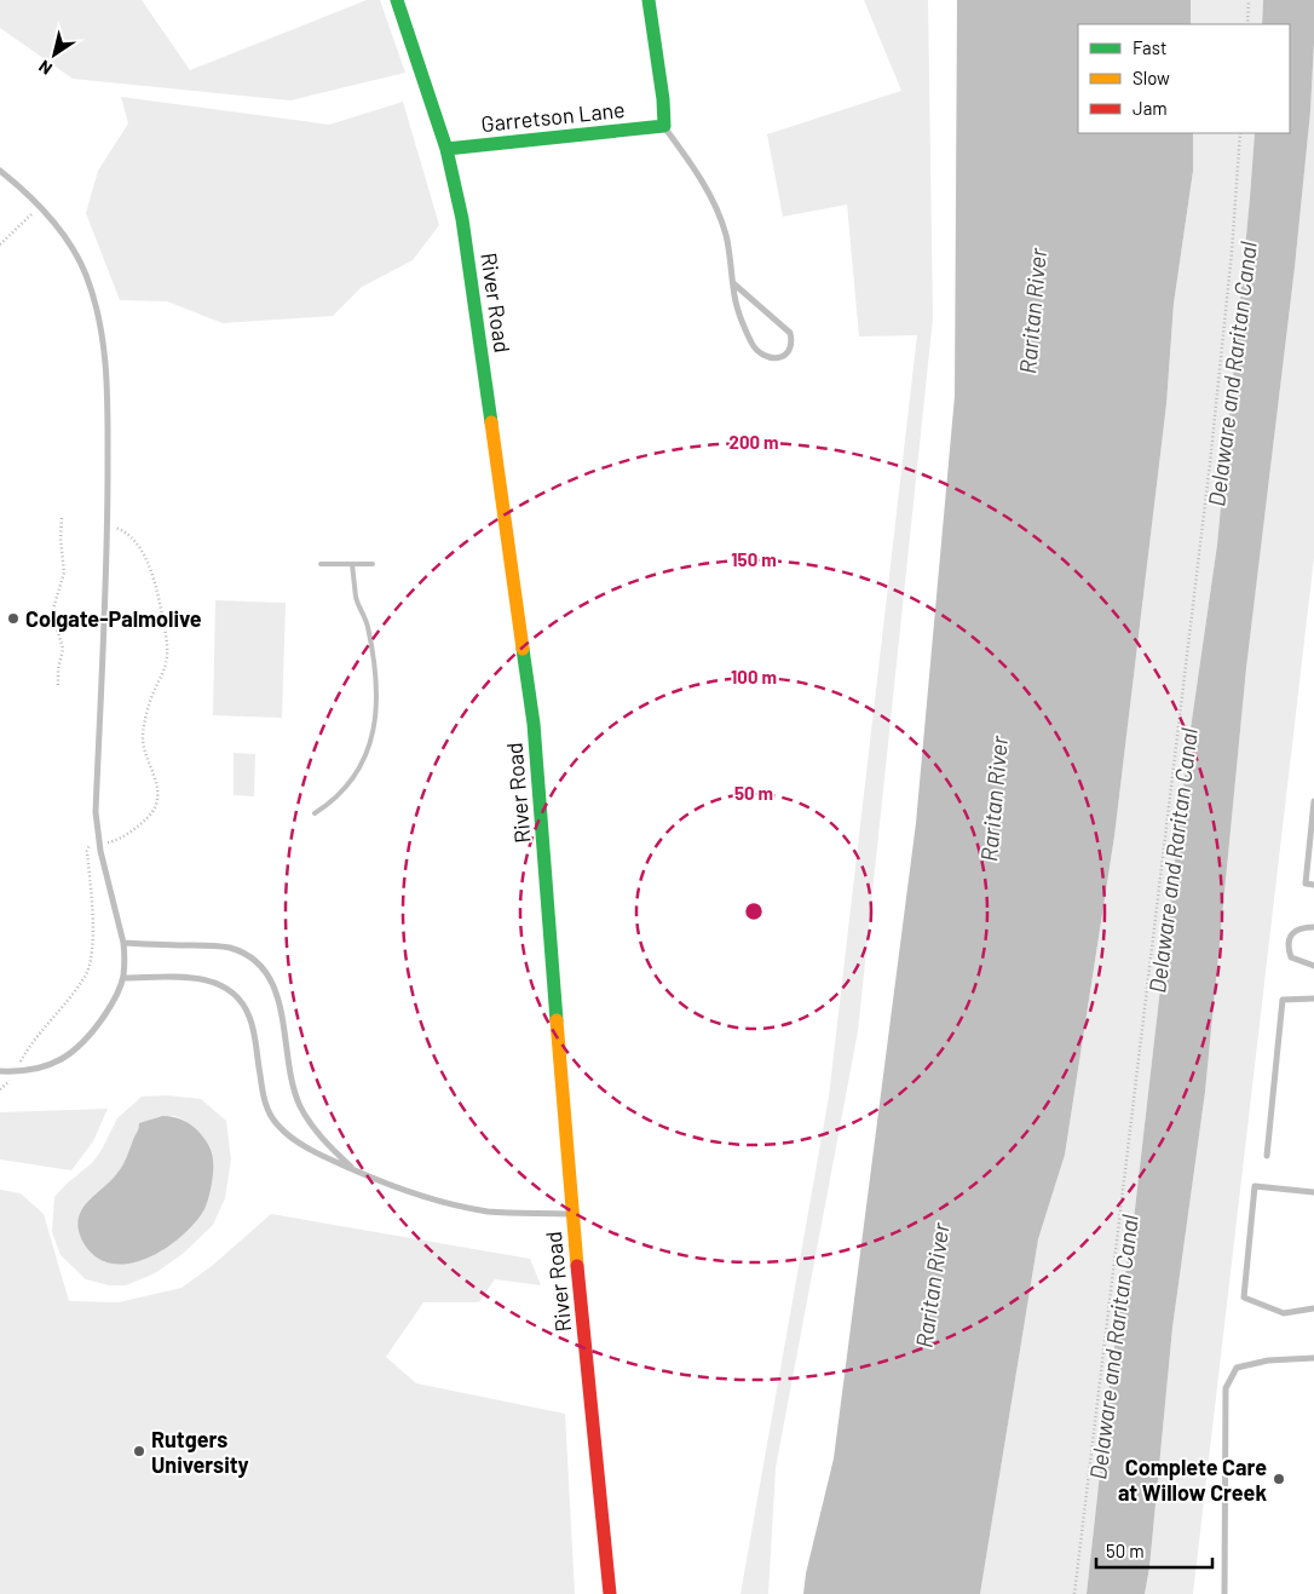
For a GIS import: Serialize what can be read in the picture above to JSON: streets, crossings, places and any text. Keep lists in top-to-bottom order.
{
  "streets": {
    "main road": ["Garretson Lane", "River Road"]
  },
  "crossings": [
    ["Garretson Lane", "River Road"]
  ],
  "water": ["Raritan River", "Delaware and Raritan Canal"],
  "places": ["Colgate-Palmolive", "Rutgers University", "Complete Care at Willow Creek"],
  "legend": ["Fast", "Slow", "Jam"],
  "scale_bar": "50 m",
  "north": "bottom left",
  "rings": [
    "200 m",
    "150 m",
    "100 m",
    "50 m"
  ]
}
